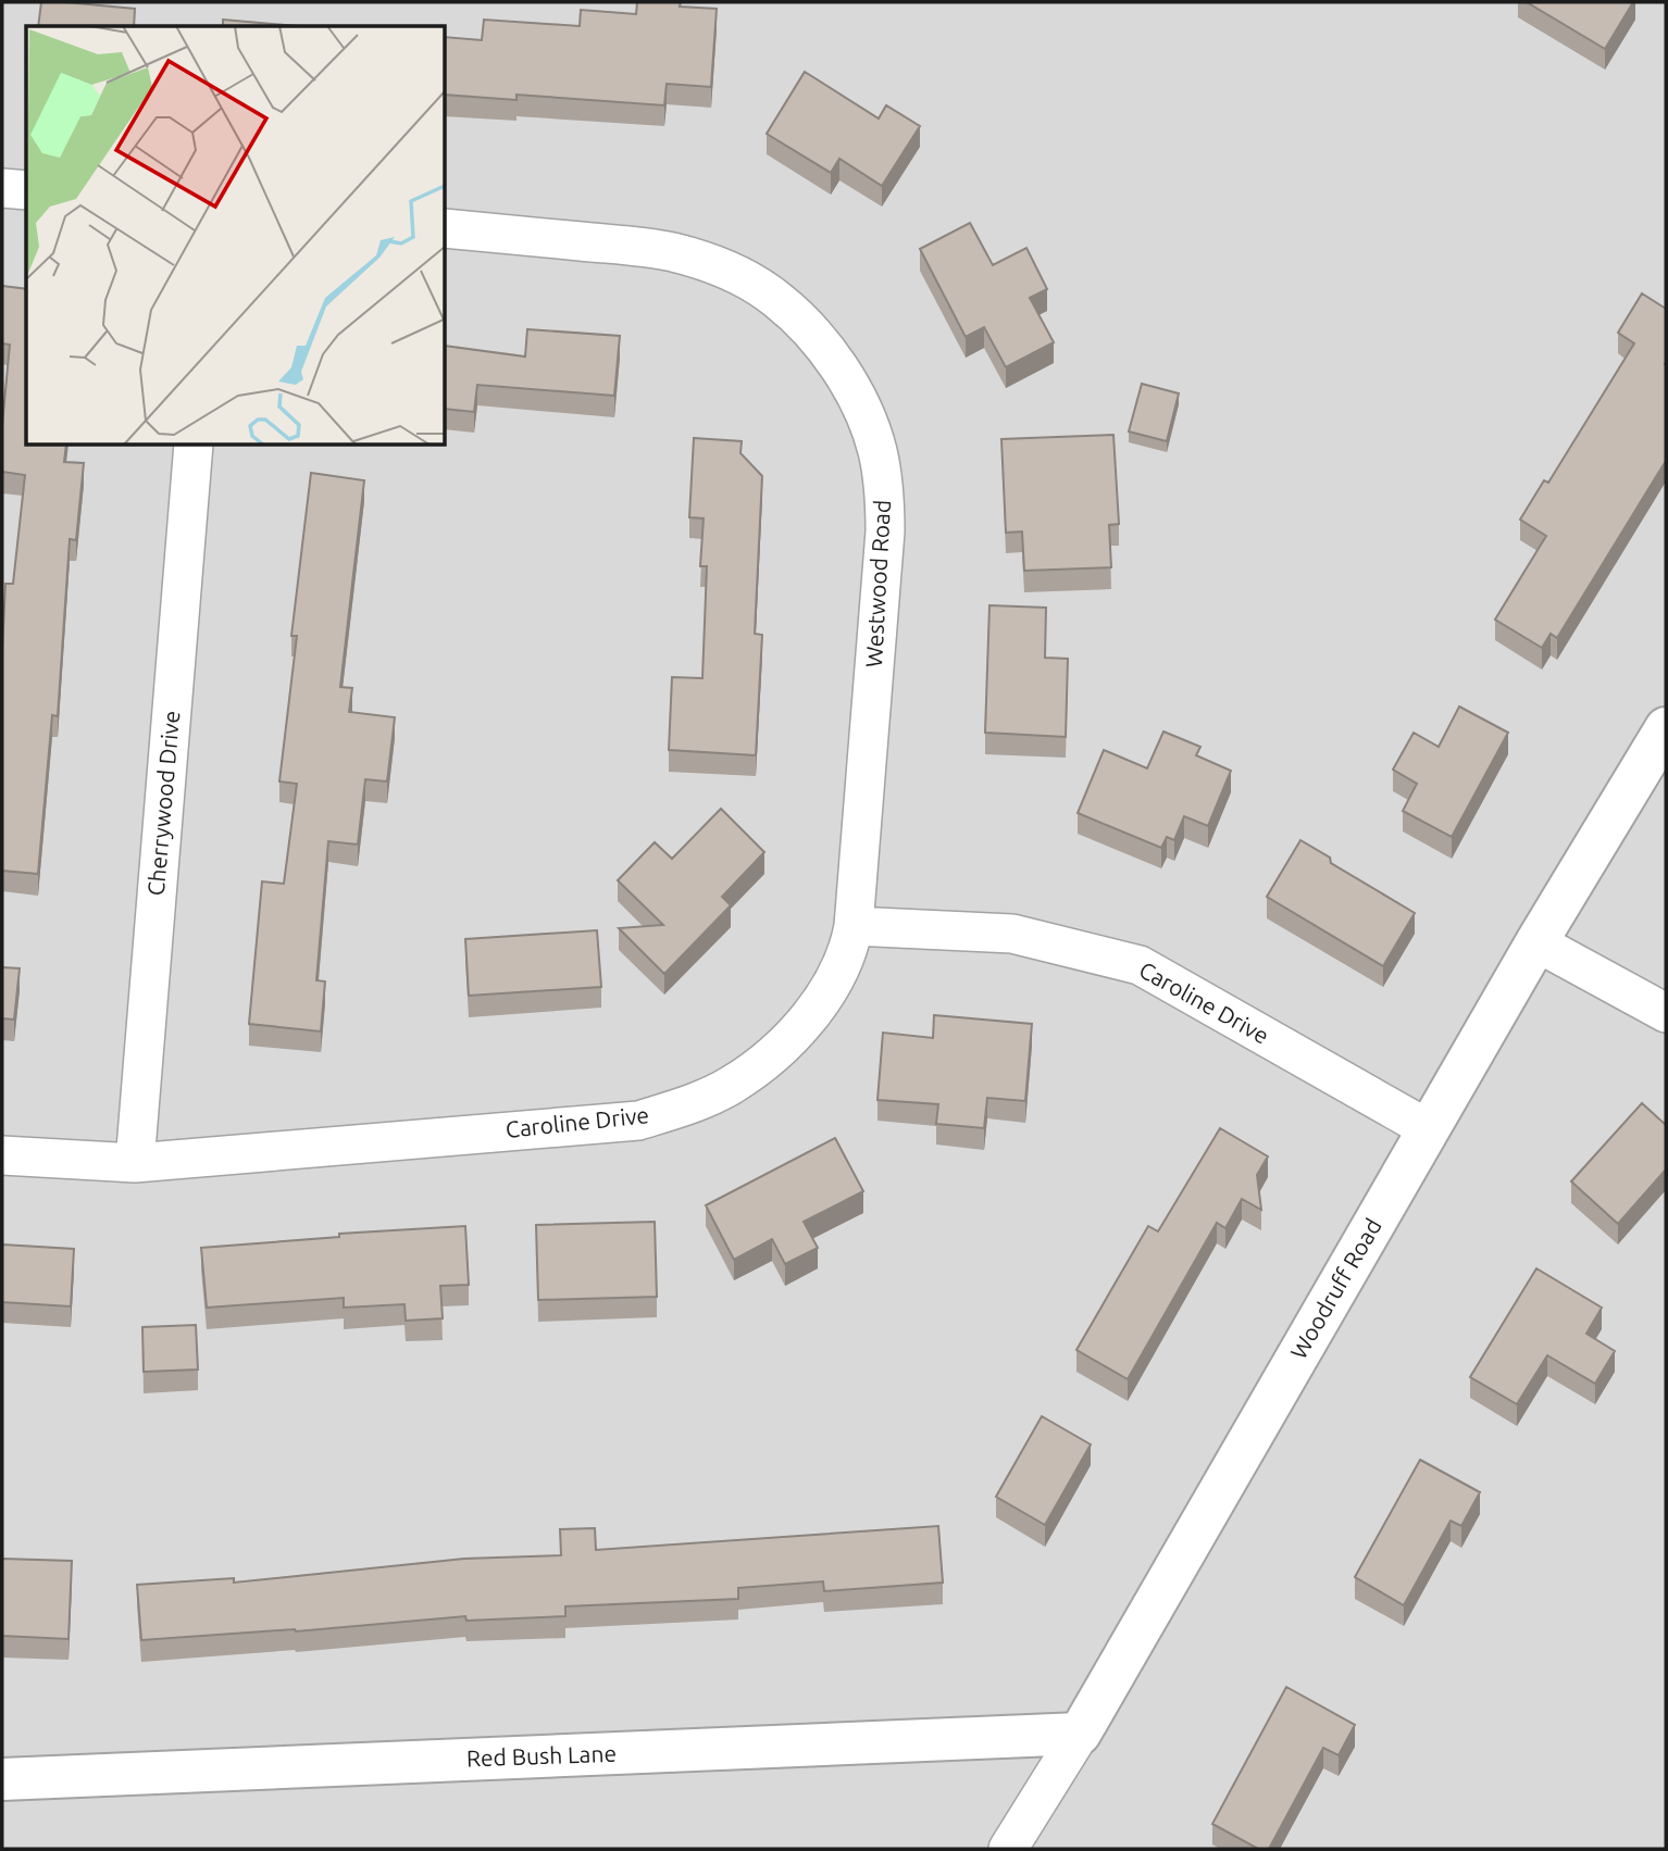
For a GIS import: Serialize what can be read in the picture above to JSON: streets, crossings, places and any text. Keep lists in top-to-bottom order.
{
  "streets": {
    "street": [
      "Westwood Road",
      "Cherrywood Drive",
      "Caroline Drive",
      "Woodruff Road",
      "Red Bush Lane"
    ]
  },
  "crossings": [
    ["Westwood Road", "Caroline Drive"],
    ["Cherrywood Drive", "Caroline Drive"],
    ["Caroline Drive", "Woodruff Road"],
    ["Woodruff Road", "Red Bush Lane"]
  ]
}
